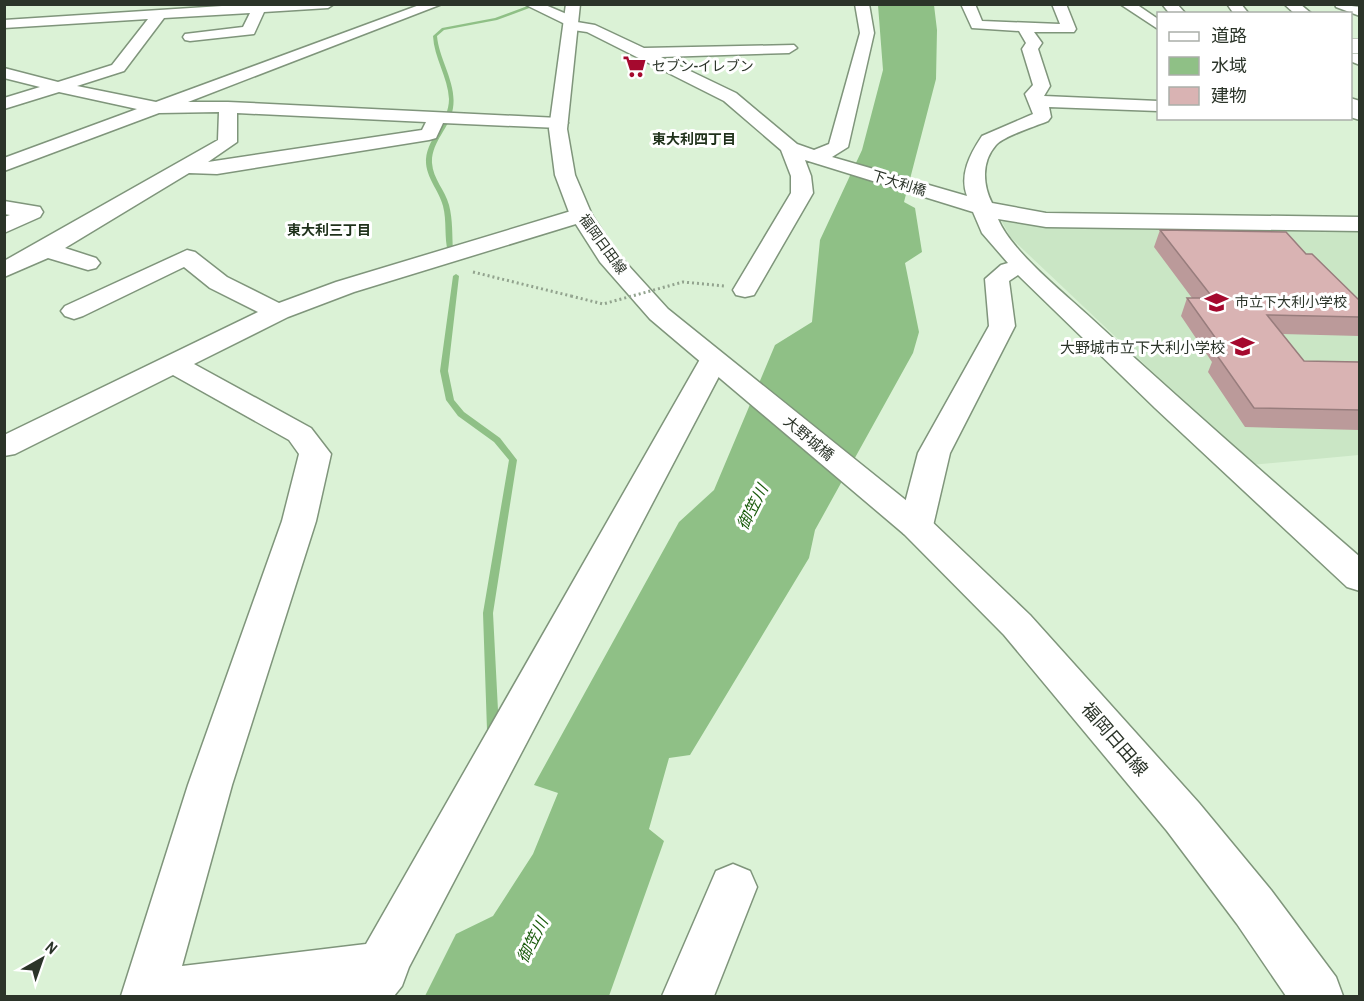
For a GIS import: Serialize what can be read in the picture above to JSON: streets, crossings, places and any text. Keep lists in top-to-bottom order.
{
  "streets": {
    "main road": ["下大利橋", "福岡日田線", "大野城橋"]
  },
  "crossings": [
    ["福岡日田線", "大野城橋"]
  ],
  "districts": ["東大利四丁目", "東大利三丁目"],
  "water": ["御笠川"],
  "places": {
    "supermarket": ["セブン-イレブン"],
    "school or university": ["市立下大利小学校", "大野城市立下大利小学校"]
  },
  "legend": ["道路", "水域", "建物"],
  "north": "top right"
}
